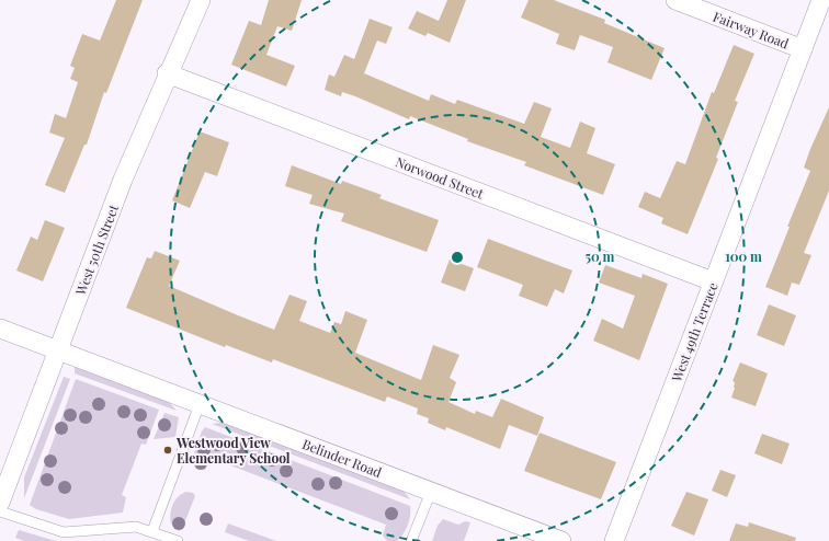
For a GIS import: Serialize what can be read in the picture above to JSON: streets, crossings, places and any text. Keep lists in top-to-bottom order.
{
  "streets": {
    "street": [
      "Fairway Road",
      "Norwood Street",
      "West 50th Street",
      "West 49th Terrace",
      "Belinder Road"
    ]
  },
  "crossings": [
    ["Fairway Road", "West 49th Terrace"],
    ["Norwood Street", "West 50th Street"],
    ["Norwood Street", "West 49th Terrace"],
    ["West 50th Street", "Belinder Road"]
  ],
  "places": ["Westwood View Elementary School"],
  "rings": ["50 m", "100 m"]
}
